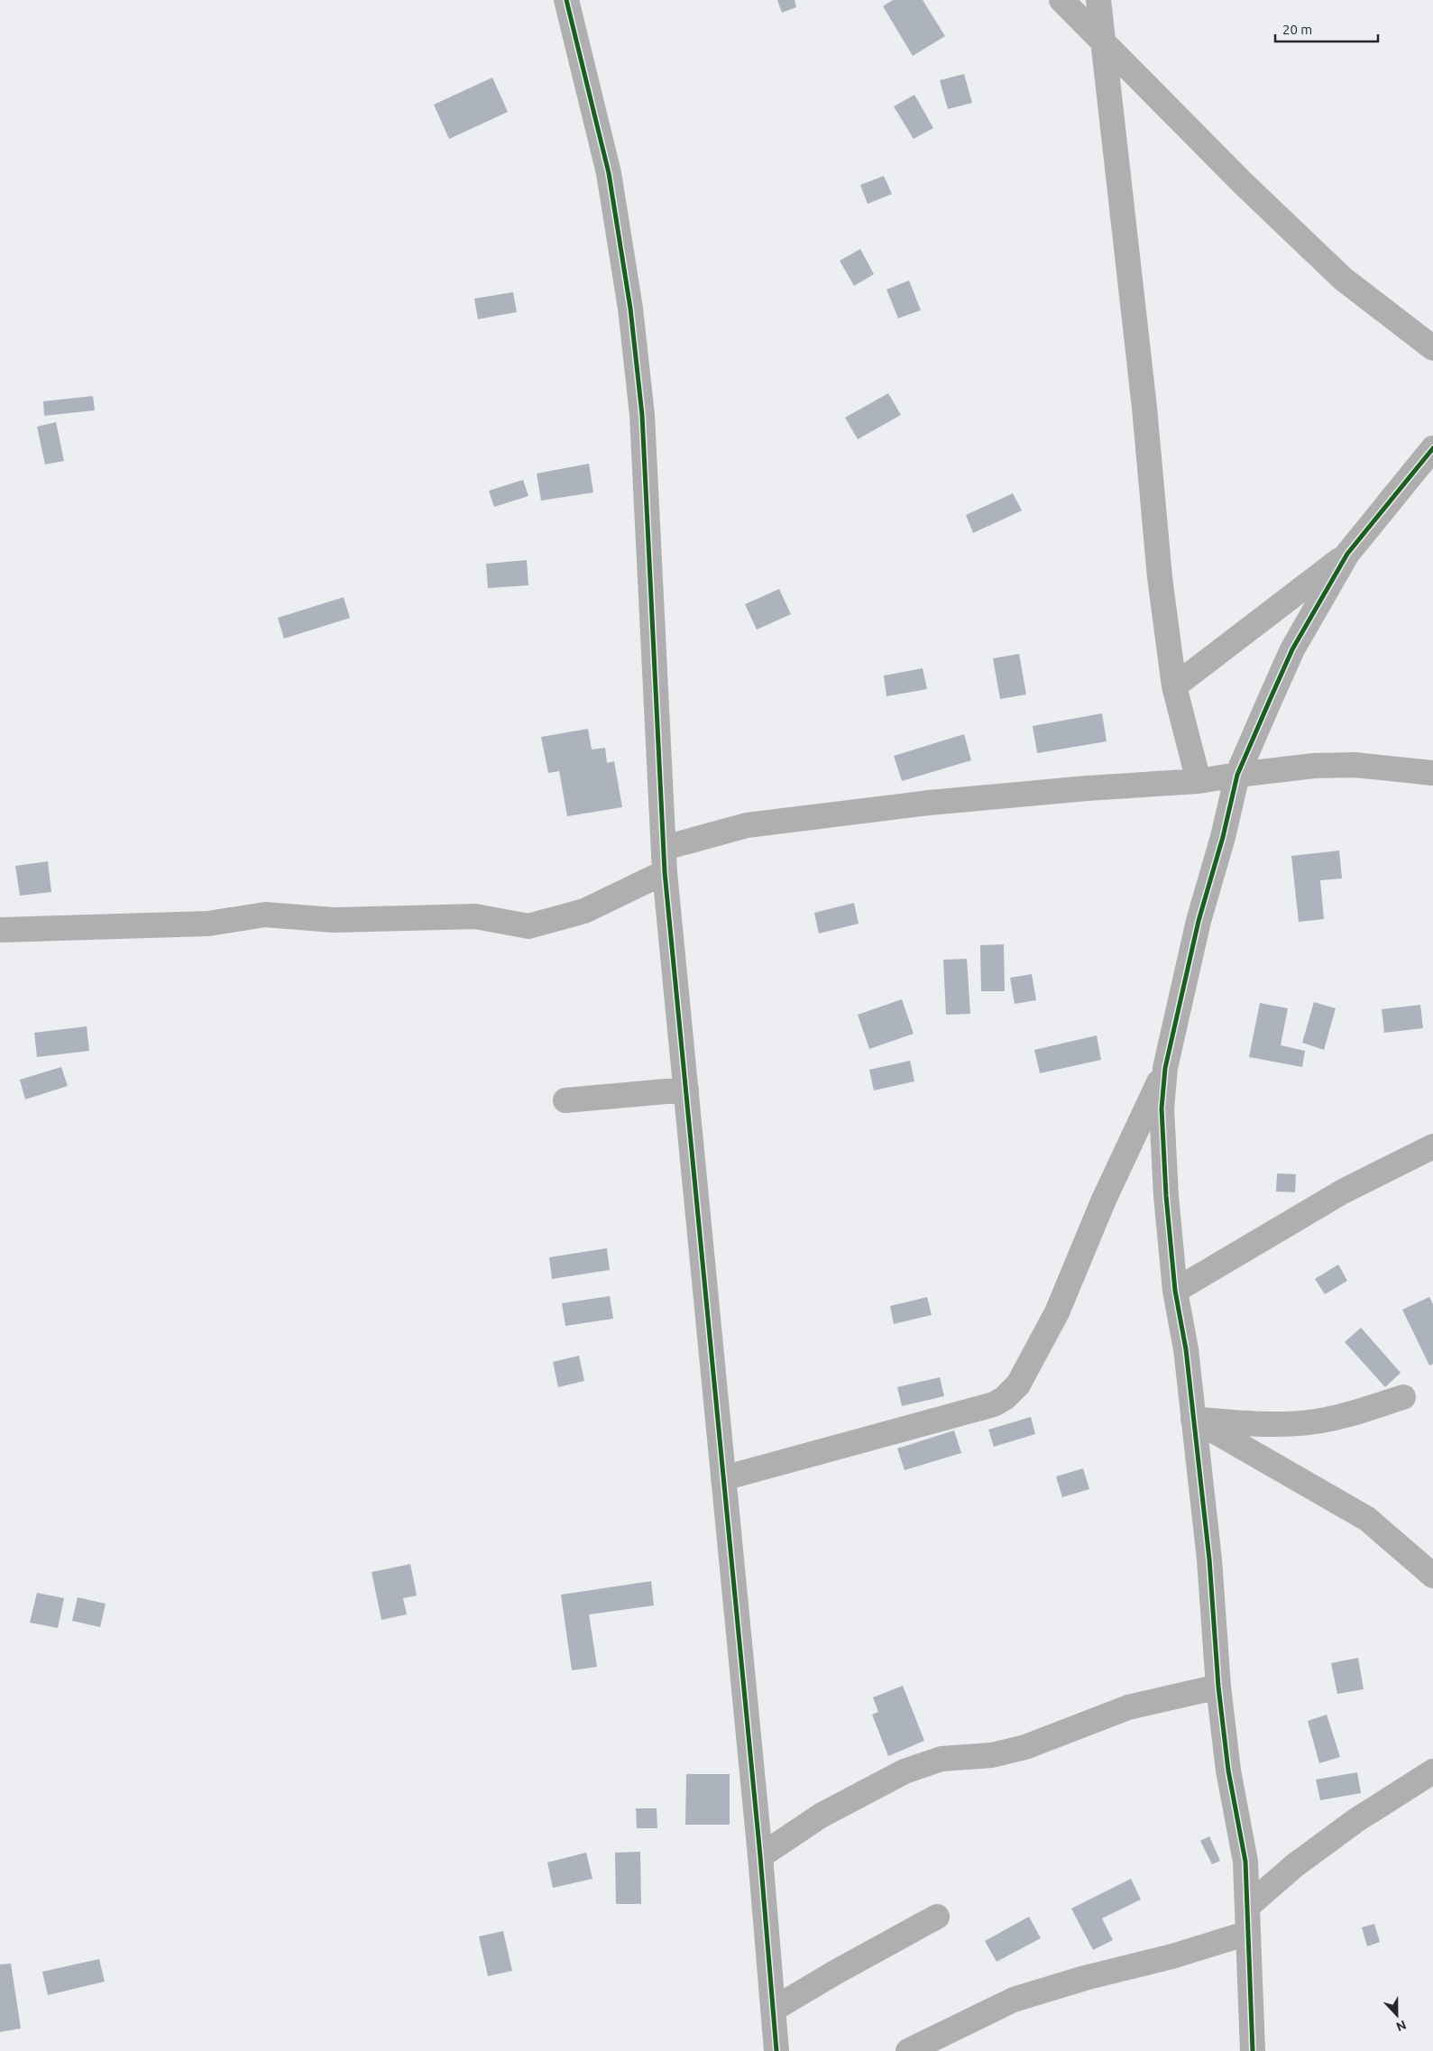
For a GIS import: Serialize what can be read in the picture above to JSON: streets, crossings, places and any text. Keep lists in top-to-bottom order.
{
  "scale_bar": "20 m",
  "north": "bottom"
}
